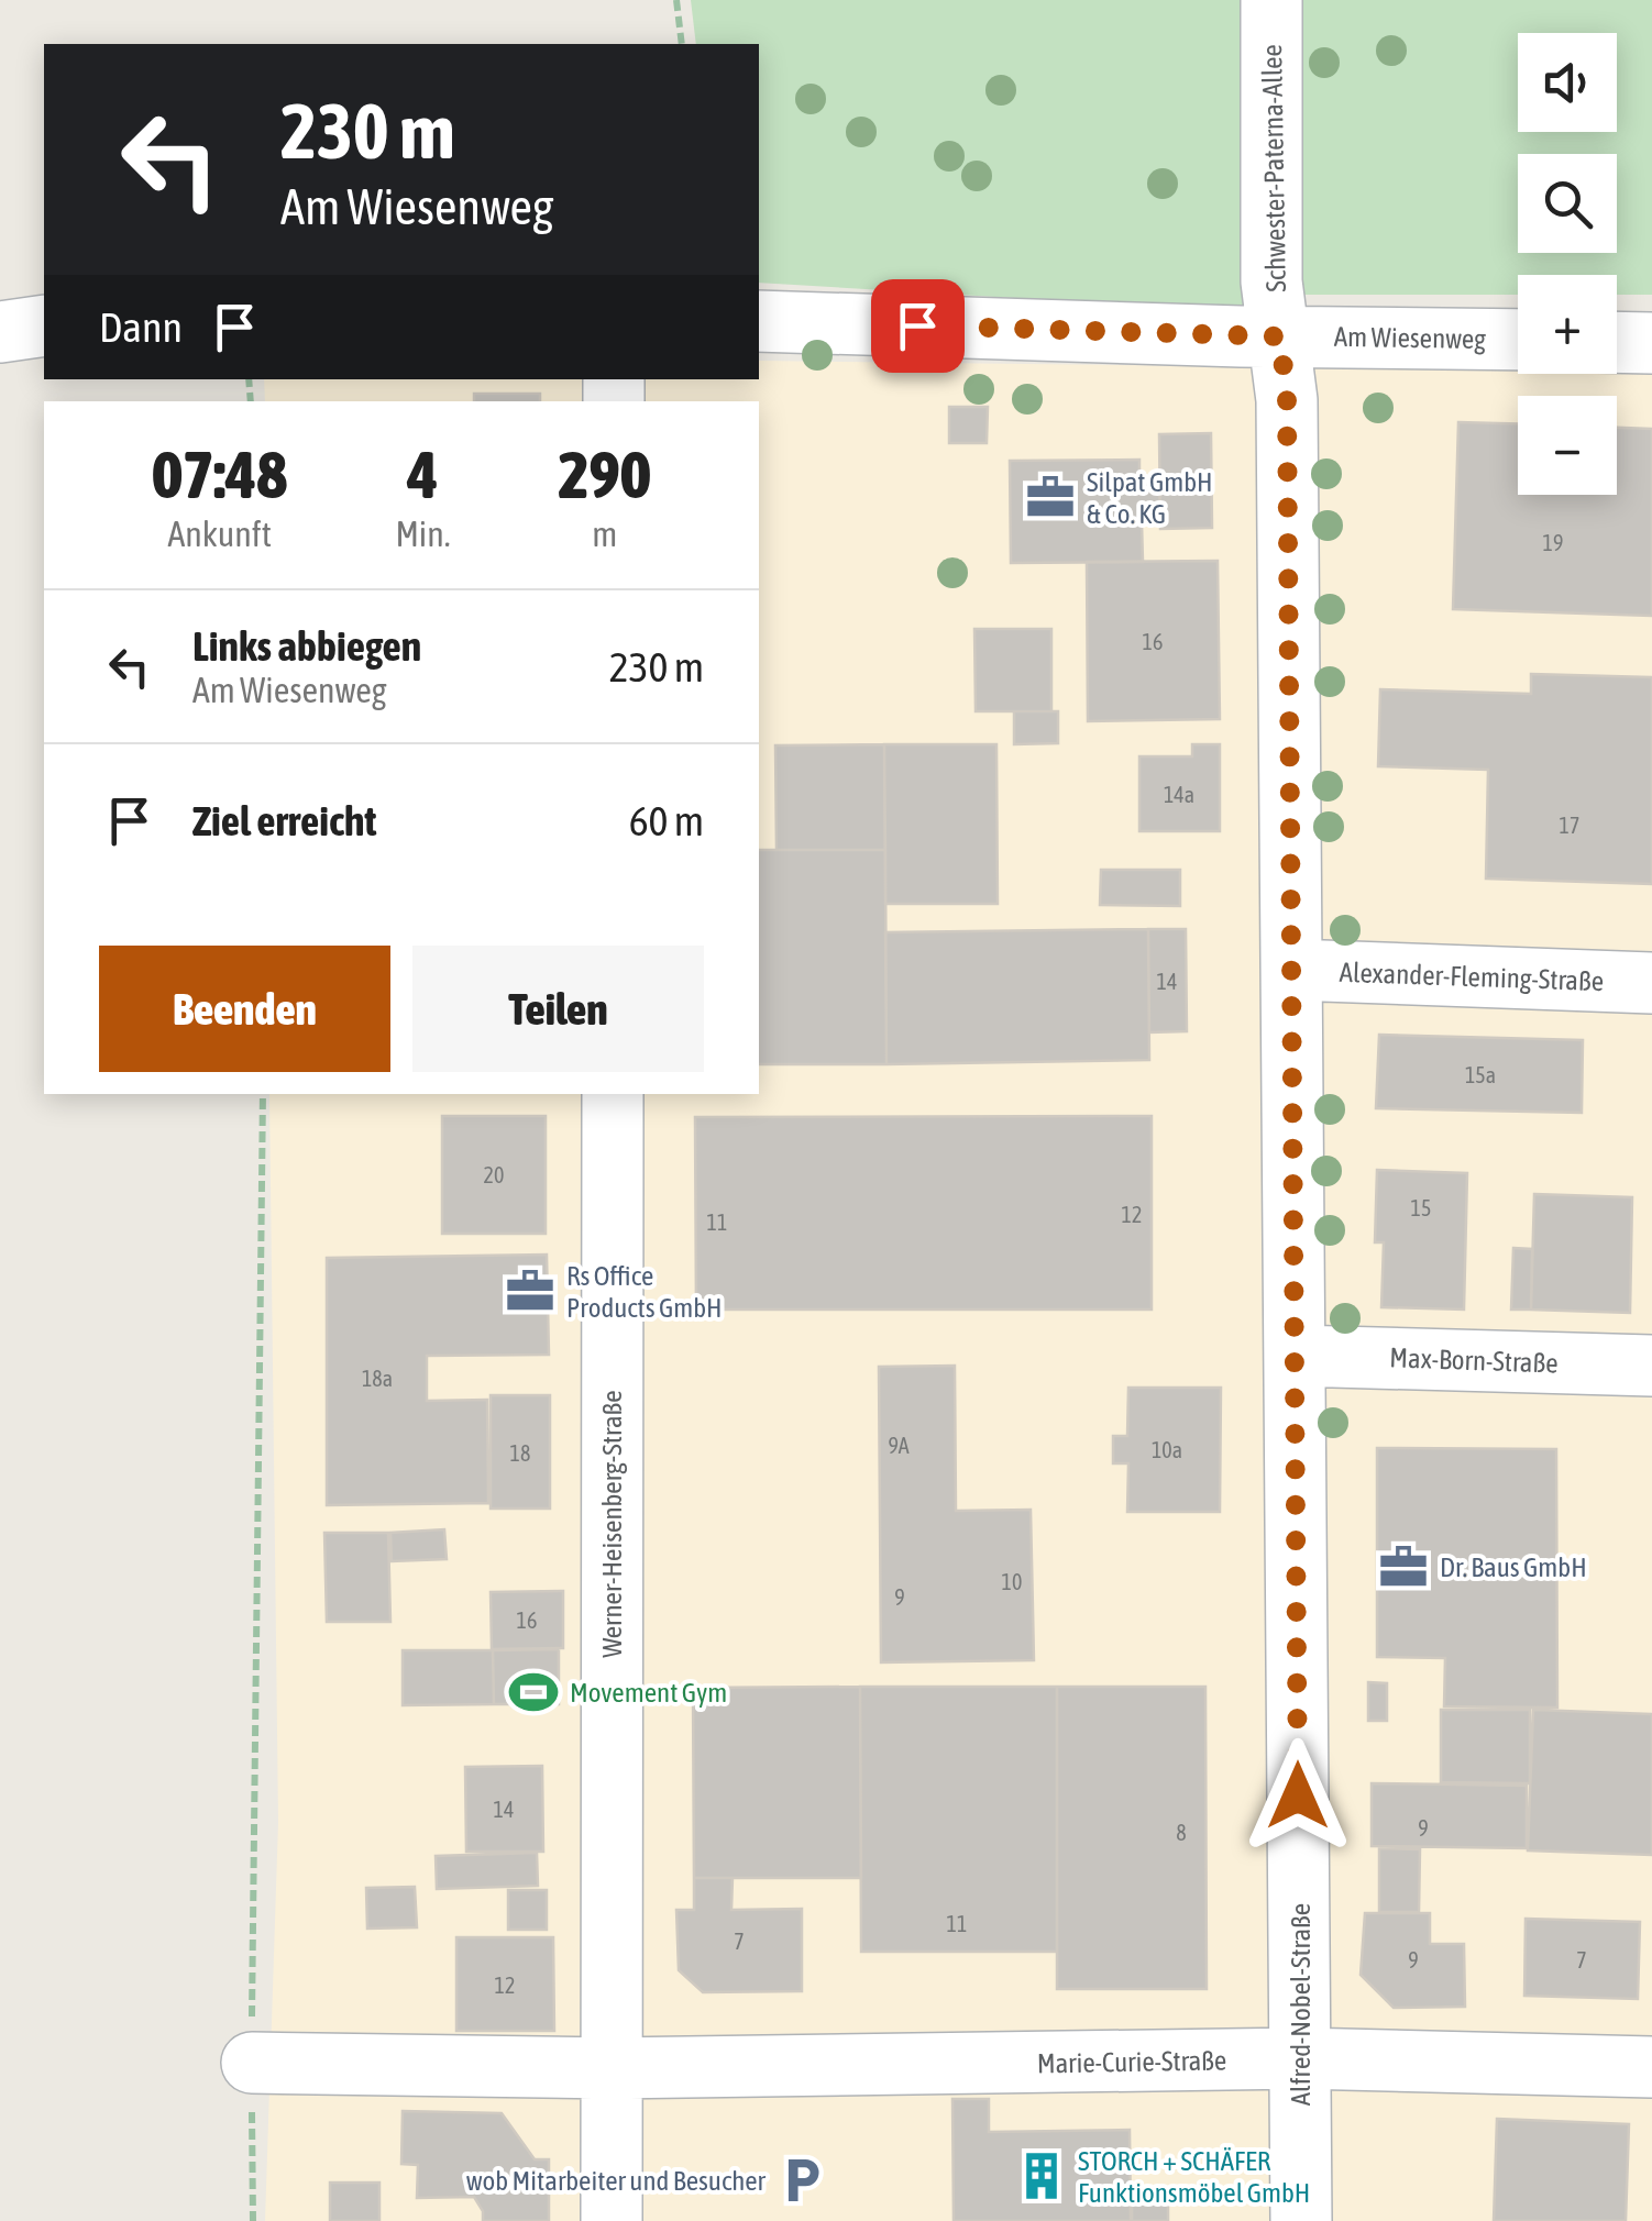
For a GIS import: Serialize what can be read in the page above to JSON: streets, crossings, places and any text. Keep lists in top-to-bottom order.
{
  "streets": {
    "street": [
      "Schwester-Paterna-Allee",
      "Am Wiesenweg",
      "Alexander-Fleming-Straße",
      "Max-Born-Straße",
      "Werner-Heisenberg-Straße",
      "Alfred-Nobel-Straße",
      "Marie-Curie-Straße"
    ]
  },
  "crossings": [
    ["Schwester-Paterna-Allee", "Am Wiesenweg"],
    ["Schwester-Paterna-Allee", "Alfred-Nobel-Straße"],
    ["Am Wiesenweg", "Alfred-Nobel-Straße"],
    ["Alexander-Fleming-Straße", "Alfred-Nobel-Straße"],
    ["Max-Born-Straße", "Alfred-Nobel-Straße"],
    ["Werner-Heisenberg-Straße", "Marie-Curie-Straße"],
    ["Alfred-Nobel-Straße", "Marie-Curie-Straße"]
  ],
  "places": {
    "office": ["Silpat GmbH & Co. KG", "Rs Office Products GmbH", "Dr. Baus GmbH"],
    "sports": ["Movement Gym"],
    "building": ["STORCH + SCHÄFER Funktionsmöbel GmbH"],
    "parking": ["wob Mitarbeiter und Besucher"]
  },
  "house_numbers": [
    "19",
    "16",
    "14a",
    "17",
    "14",
    "15a",
    "20",
    "15",
    "12",
    "11",
    "18a",
    "9A",
    "10a",
    "18",
    "10",
    "9",
    "16",
    "14",
    "9",
    "8",
    "11",
    "7",
    "9",
    "7",
    "12"
  ],
  "page": {
    "map_buttons": ["+", "−"],
    "turn": ["230 m", "Am Wiesenweg"],
    "then": "Dann",
    "eta": [
      "07:48",
      "Ankunft",
      "4",
      "Min.",
      "290",
      "m"
    ],
    "list": [
      {
        "name": "Links abbiegen",
        "note": "Am Wiesenweg",
        "value": "230 m"
      },
      {
        "name": "Ziel erreicht",
        "value": "60 m"
      }
    ],
    "buttons": ["Beenden", "Teilen"]
  }
}
